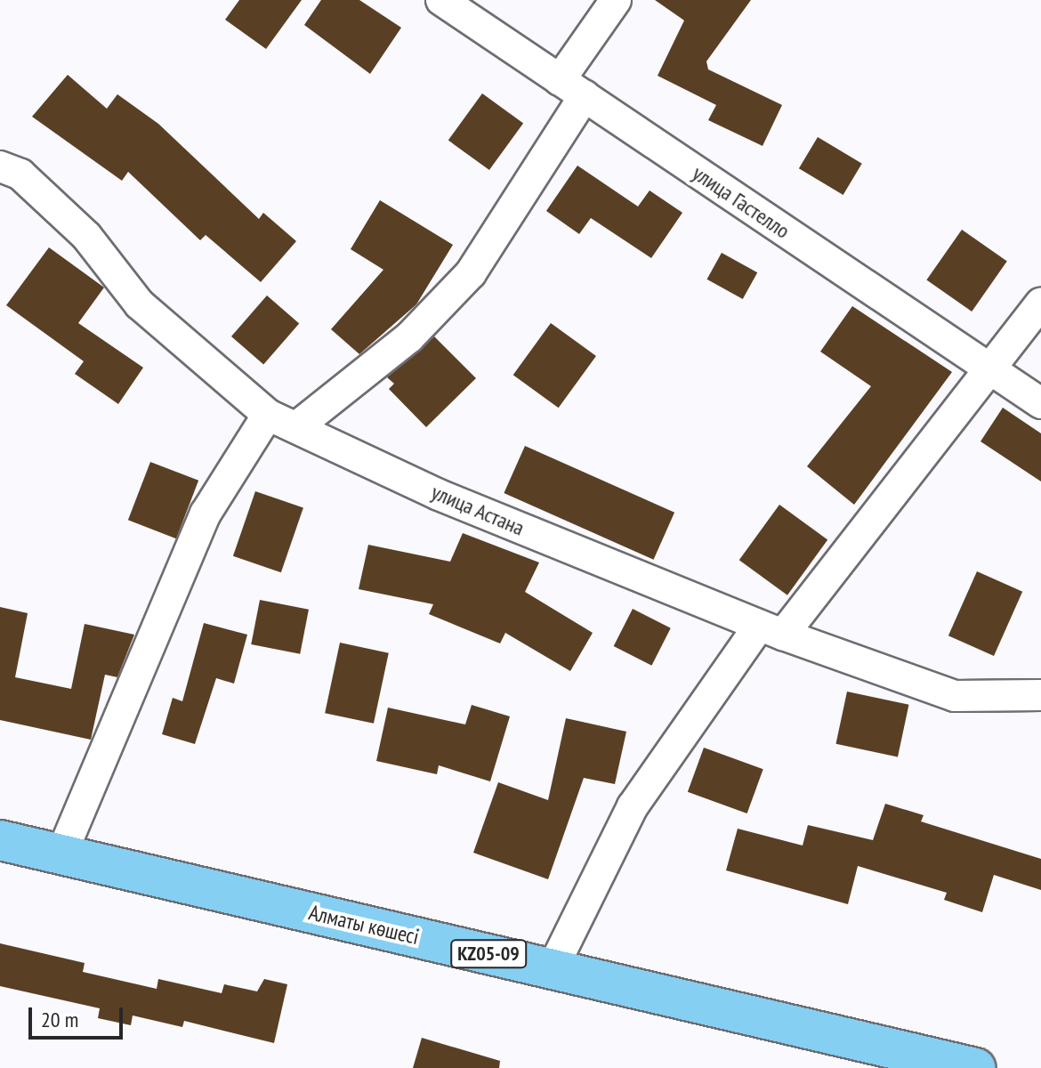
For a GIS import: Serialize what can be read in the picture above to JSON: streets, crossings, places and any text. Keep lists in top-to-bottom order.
{
  "streets": {
    "main road": ["Алматы көшесі", "KZ05-09"],
    "street": ["улица Гастелло", "улица Астана"]
  },
  "scale_bar": "20 m"
}
